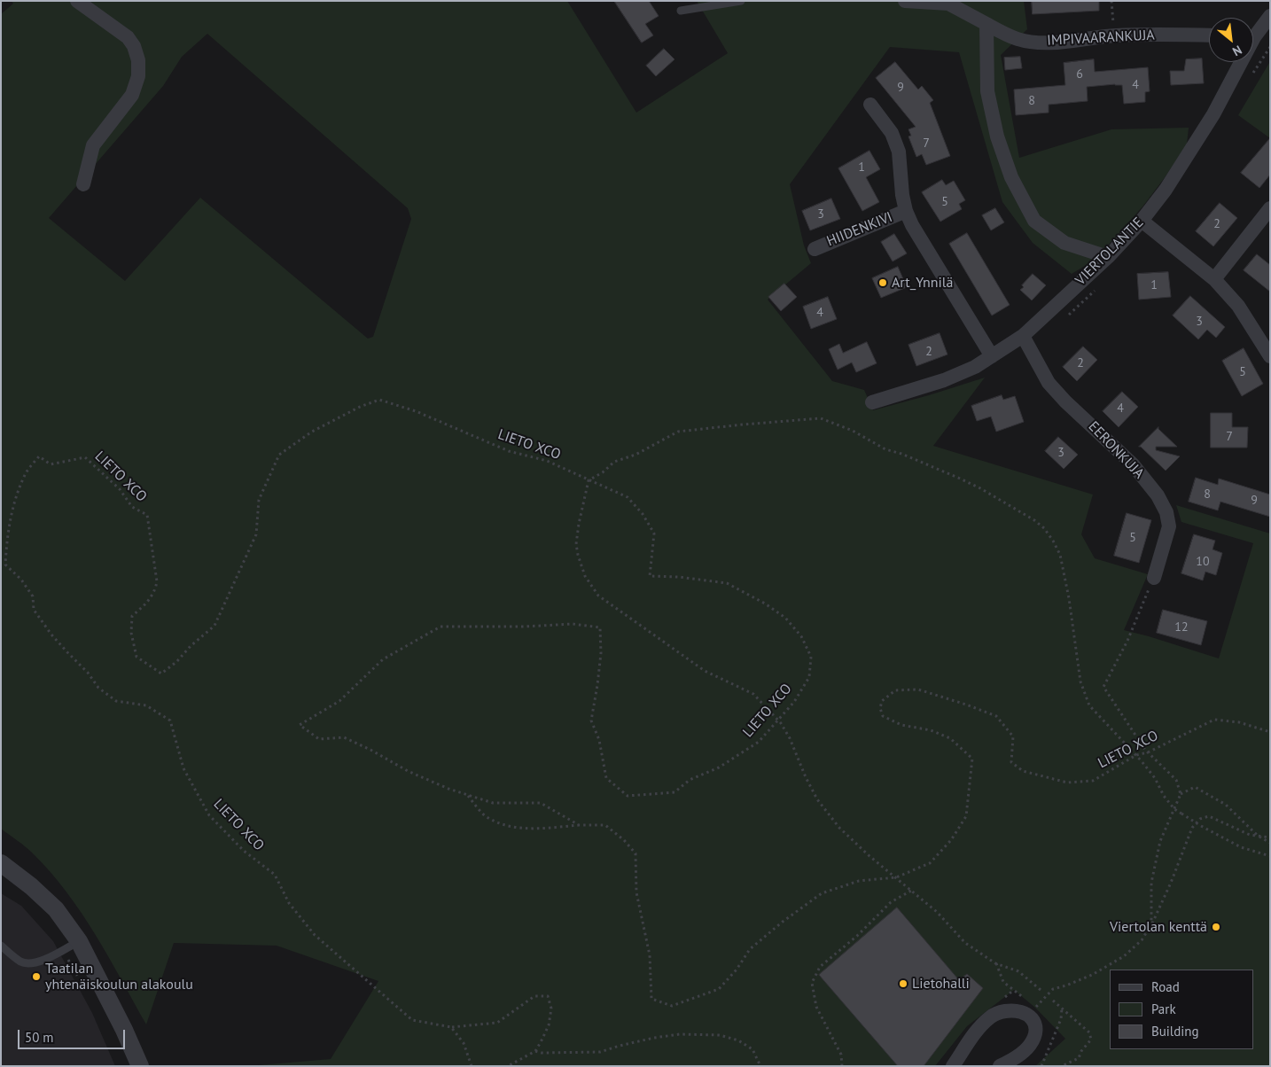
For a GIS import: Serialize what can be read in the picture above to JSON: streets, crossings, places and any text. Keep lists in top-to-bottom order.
{
  "streets": {
    "street": [
      "IMPIVAARANKUJA",
      "HIIDENKIVI",
      "VIERTOLANTIE",
      "EERONKUJA"
    ],
    "path": ["LIETO XCO"]
  },
  "crossings": [
    ["VIERTOLANTIE", "EERONKUJA"]
  ],
  "places": [
    "Art_Ynnilä",
    "Viertolan kenttä",
    "Taatilan yhtenäiskoulun alakoulu",
    "Lietohalli"
  ],
  "house_numbers": [
    "6",
    "4",
    "9",
    "8",
    "7",
    "1",
    "5",
    "3",
    "2",
    "1",
    "4",
    "3",
    "2",
    "2",
    "5",
    "4",
    "7",
    "3",
    "8",
    "9",
    "5",
    "10",
    "12"
  ],
  "legend": ["Road", "Park", "Building"],
  "scale_bar": "50 m",
  "north": "bottom right"
}
